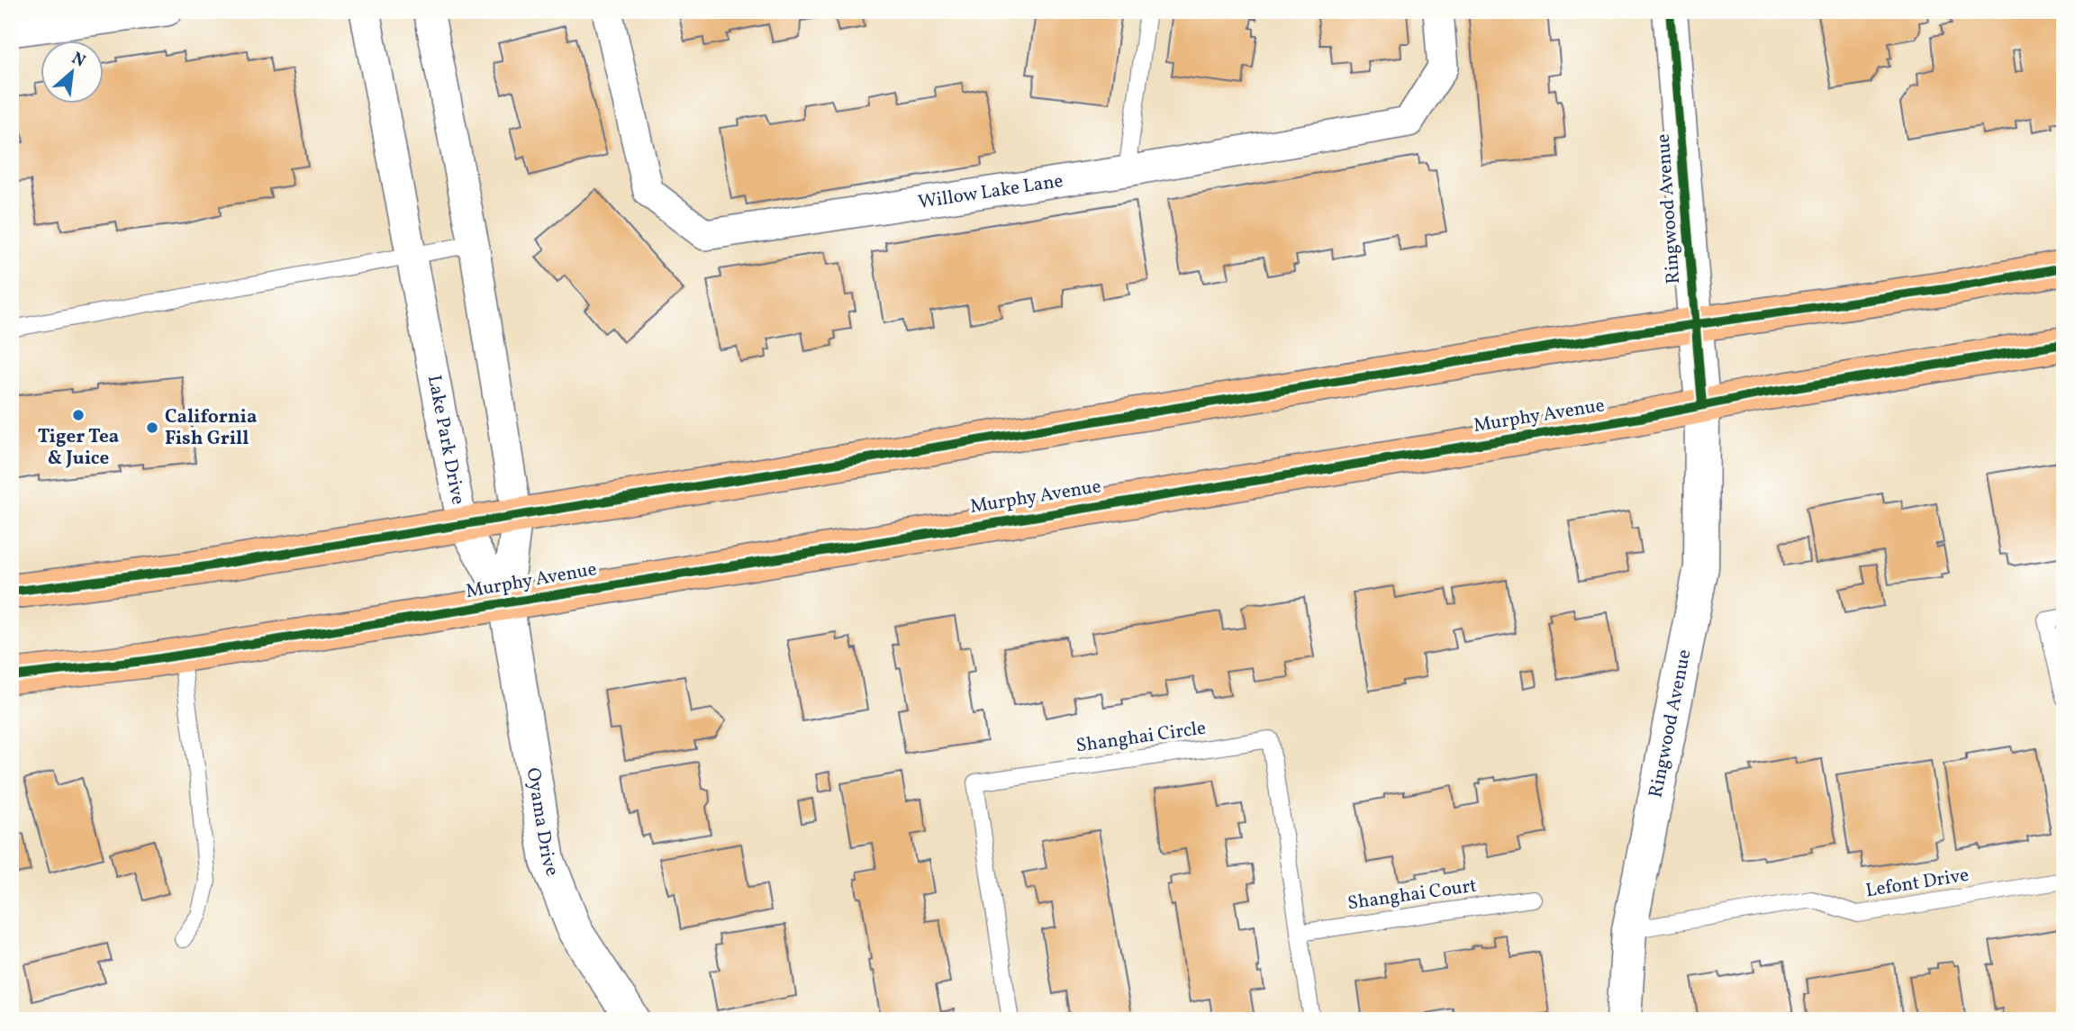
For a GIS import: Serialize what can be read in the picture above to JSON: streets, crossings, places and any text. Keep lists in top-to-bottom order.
{
  "streets": {
    "main road": ["Murphy Avenue"],
    "street": [
      "Willow Lake Lane",
      "Ringwood Avenue",
      "Lake Park Drive",
      "Oyama Drive"
    ],
    "lane": ["Shanghai Circle", "Lefont Drive", "Shanghai Court"]
  },
  "crossings": [
    ["Ringwood Avenue", "Murphy Avenue"],
    ["Ringwood Avenue", "Lefont Drive"],
    ["Murphy Avenue", "Lake Park Drive"],
    ["Murphy Avenue", "Oyama Drive"],
    ["Lake Park Drive", "Oyama Drive"],
    ["Shanghai Circle", "Shanghai Court"]
  ],
  "places": ["Tiger Tea & Juice", "California Fish Grill"],
  "north": "top right"
}
